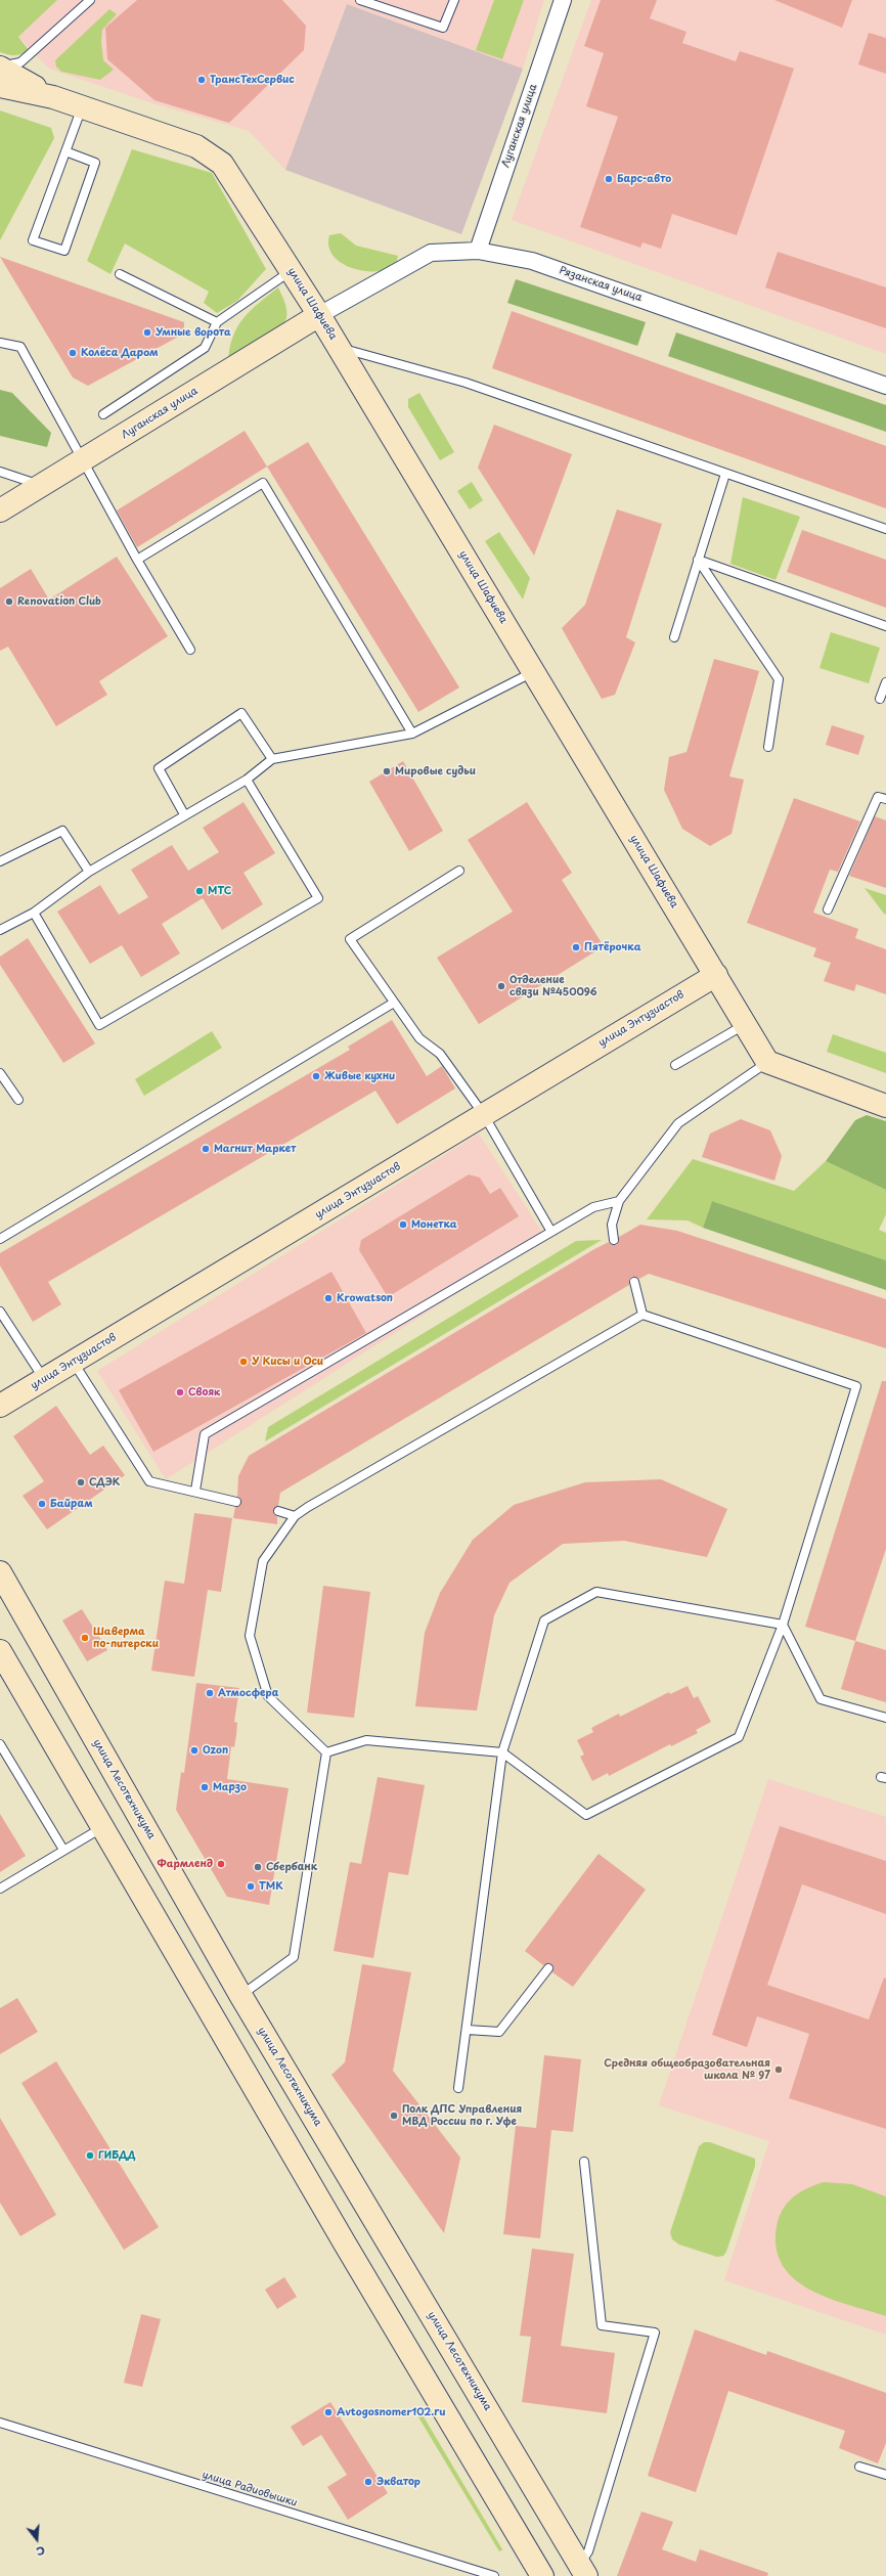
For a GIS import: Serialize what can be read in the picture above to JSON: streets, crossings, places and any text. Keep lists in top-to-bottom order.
{
  "streets": {
    "street": [
      "Луганская улица",
      "Рязанская улица",
      "улица Шафиева",
      "улица Энтузиастов",
      "улица Лесотехникума"
    ],
    "lane": ["улица Радиовышки"]
  },
  "crossings": [
    ["Луганская улица", "Рязанская улица"],
    ["Луганская улица", "улица Шафиева"],
    ["Рязанская улица", "улица Шафиева"],
    ["улица Шафиева", "улица Энтузиастов"]
  ],
  "places": [
    "ТрансТехСервис",
    "Барс-авто",
    "Умные ворота",
    "Колёса Даром",
    "Renovation Club",
    "Мировые судьи",
    "МТС",
    "Пятёрочка",
    "Отделение связи №450096",
    "Живые кухни",
    "Магнит Маркет",
    "Монетка",
    "Krowatson",
    "У Кисы и Оси",
    "Свояк",
    "СДЭК",
    "Байрам",
    "Шаверма по-питерски",
    "Атмосфера",
    "Ozon",
    "Марзо",
    "Фармленд",
    "Сбербанк",
    "ТМК",
    "Средняя общеобразовательная школа № 97",
    "Полк ДПС Управления МВД России по г. Уфе",
    "ГИБДД",
    "Avtogosnomer102.ru",
    "Экватор"
  ],
  "north": "bottom"
}
